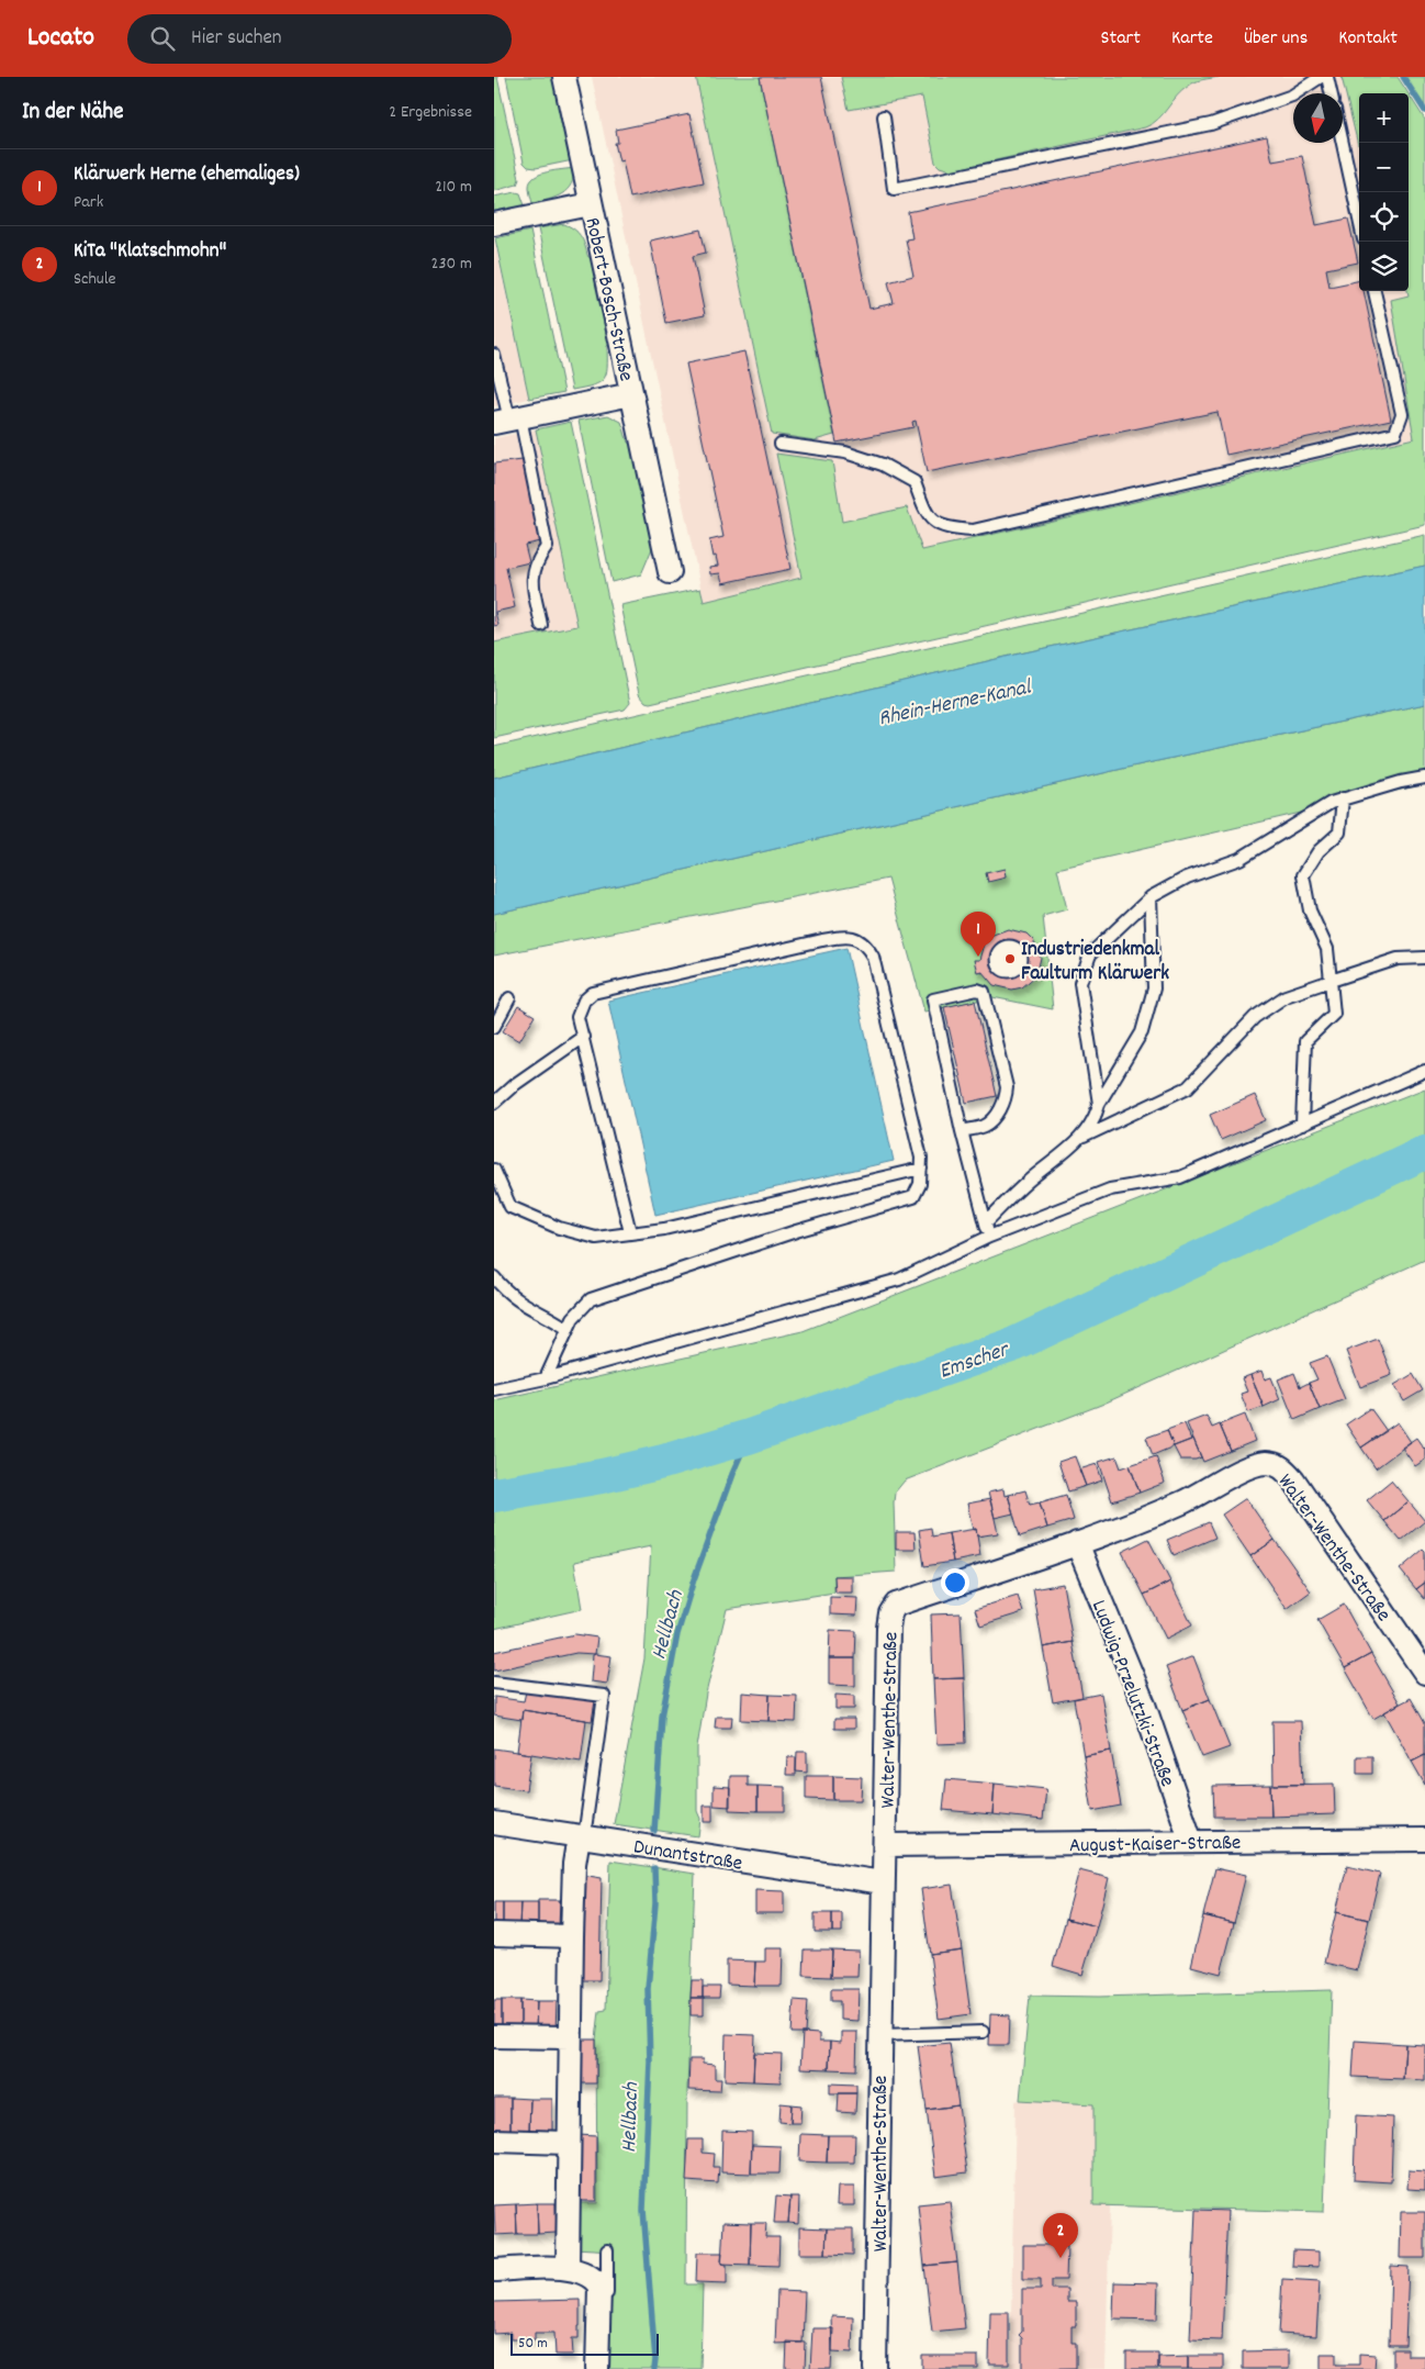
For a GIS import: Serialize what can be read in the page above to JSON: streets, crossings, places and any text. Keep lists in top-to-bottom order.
{
  "streets": {
    "street": [
      "Robert-Bosch-Straße",
      "Walter-Wenthe-Straße",
      "Ludwig-Przelutzki-Straße",
      "August-Kaiser-Straße",
      "Dunantstraße"
    ]
  },
  "crossings": [
    ["Walter-Wenthe-Straße", "Ludwig-Przelutzki-Straße"],
    ["Walter-Wenthe-Straße", "August-Kaiser-Straße"],
    ["Walter-Wenthe-Straße", "Dunantstraße"],
    ["Ludwig-Przelutzki-Straße", "August-Kaiser-Straße"]
  ],
  "water": ["Rhein-Herne-Kanal", "Emscher", "Hellbach"],
  "places": ["Industriedenkmal Faulturm Klärwerk"],
  "scale_bar": "50 m",
  "north": "bottom",
  "page": {
    "header": "Locato",
    "search": "Hier suchen",
    "nav": [
      "Start",
      "Karte",
      "Über uns",
      "Kontakt"
    ],
    "heading": ["In der Nähe", "2 Ergebnisse"],
    "map_buttons": ["+", "−"],
    "list": [
      {
        "mark": "1",
        "name": "Klärwerk Herne (ehemaliges)",
        "note": "Park",
        "value": "210 m"
      },
      {
        "mark": "2",
        "name": "KiTa \"Klatschmohn\"",
        "note": "Schule",
        "value": "230 m"
      }
    ],
    "pins": ["1", "2"],
    "scale": "50 m"
  }
}
